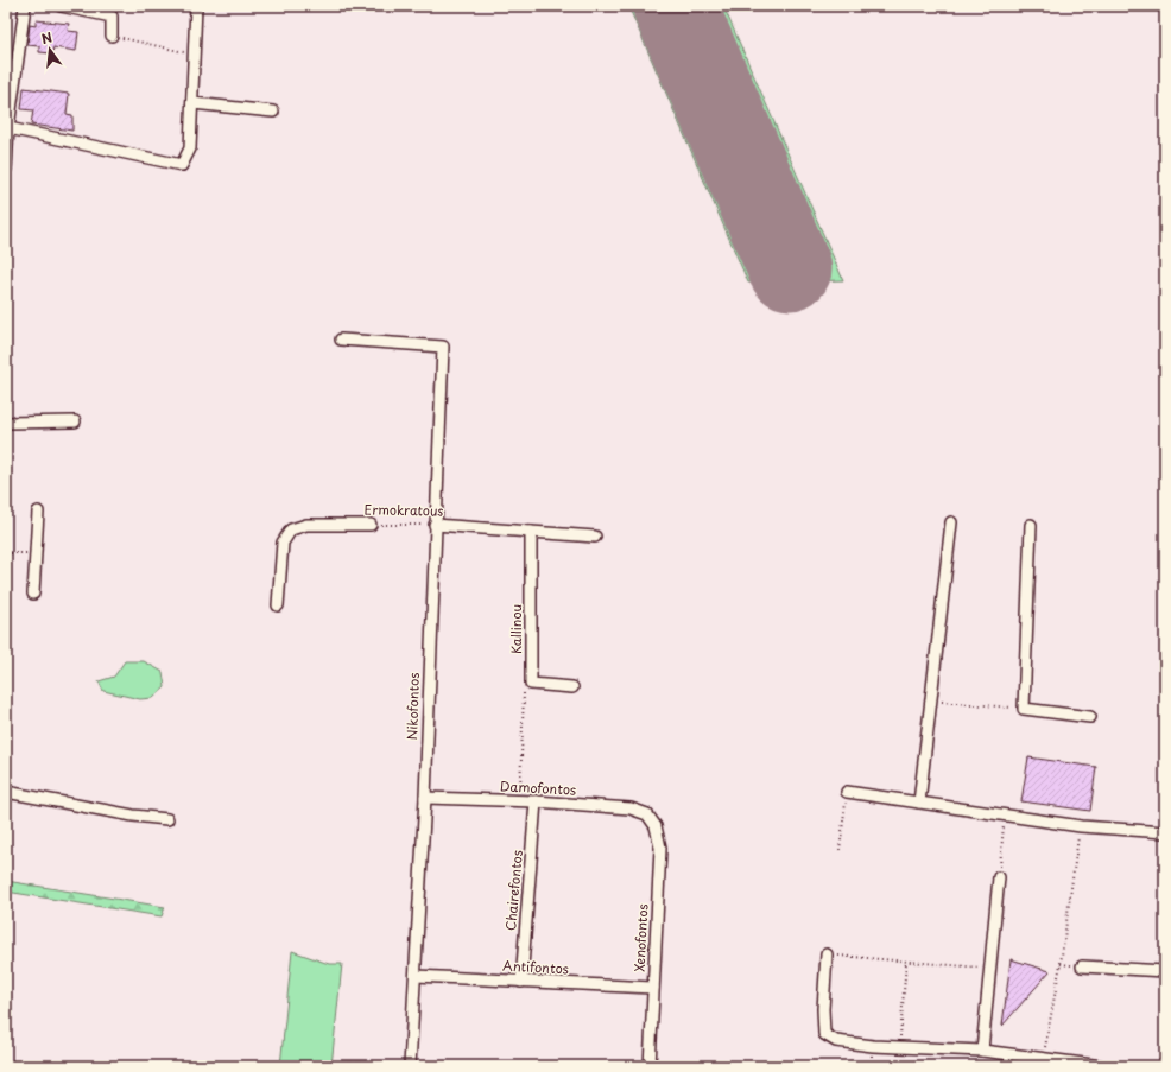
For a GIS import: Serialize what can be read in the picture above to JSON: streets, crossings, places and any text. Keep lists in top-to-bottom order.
{
  "streets": {
    "street": [
      "Ermokratous",
      "Kallinou",
      "Nikofontos",
      "Damofontos",
      "Chairefontos",
      "Xenofontos",
      "Antifontos"
    ]
  },
  "crossings": [
    ["Ermokratous", "Kallinou"],
    ["Ermokratous", "Nikofontos"],
    ["Nikofontos", "Damofontos"],
    ["Nikofontos", "Antifontos"],
    ["Damofontos", "Chairefontos"],
    ["Damofontos", "Xenofontos"],
    ["Chairefontos", "Antifontos"],
    ["Xenofontos", "Antifontos"]
  ],
  "north": "top"
}
